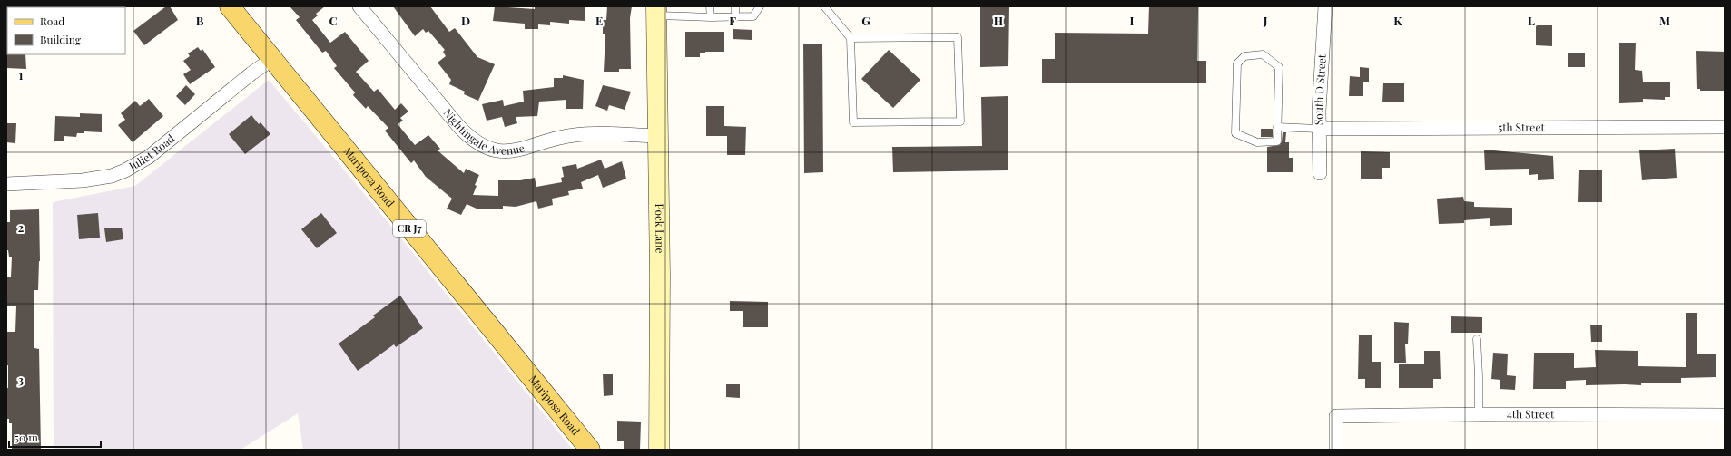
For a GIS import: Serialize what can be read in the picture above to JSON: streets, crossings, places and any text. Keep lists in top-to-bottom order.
{
  "streets": {
    "main road": ["Mariposa Road", "CR J7"],
    "street": [
      "South D Street",
      "Nightingale Avenue",
      "5th Street",
      "Juliet Road",
      "Pock Lane",
      "4th Street"
    ]
  },
  "crossings": [
    ["South D Street", "5th Street"],
    ["Nightingale Avenue", "Pock Lane"],
    ["Juliet Road", "Mariposa Road"]
  ],
  "legend": ["Road", "Building"],
  "scale_bar": "50 m",
  "grid": {
    "columns": [
      "B",
      "C",
      "D",
      "E",
      "F",
      "G",
      "H",
      "I",
      "J",
      "K",
      "L",
      "M"
    ],
    "rows": ["1", "2", "3"]
  }
}
